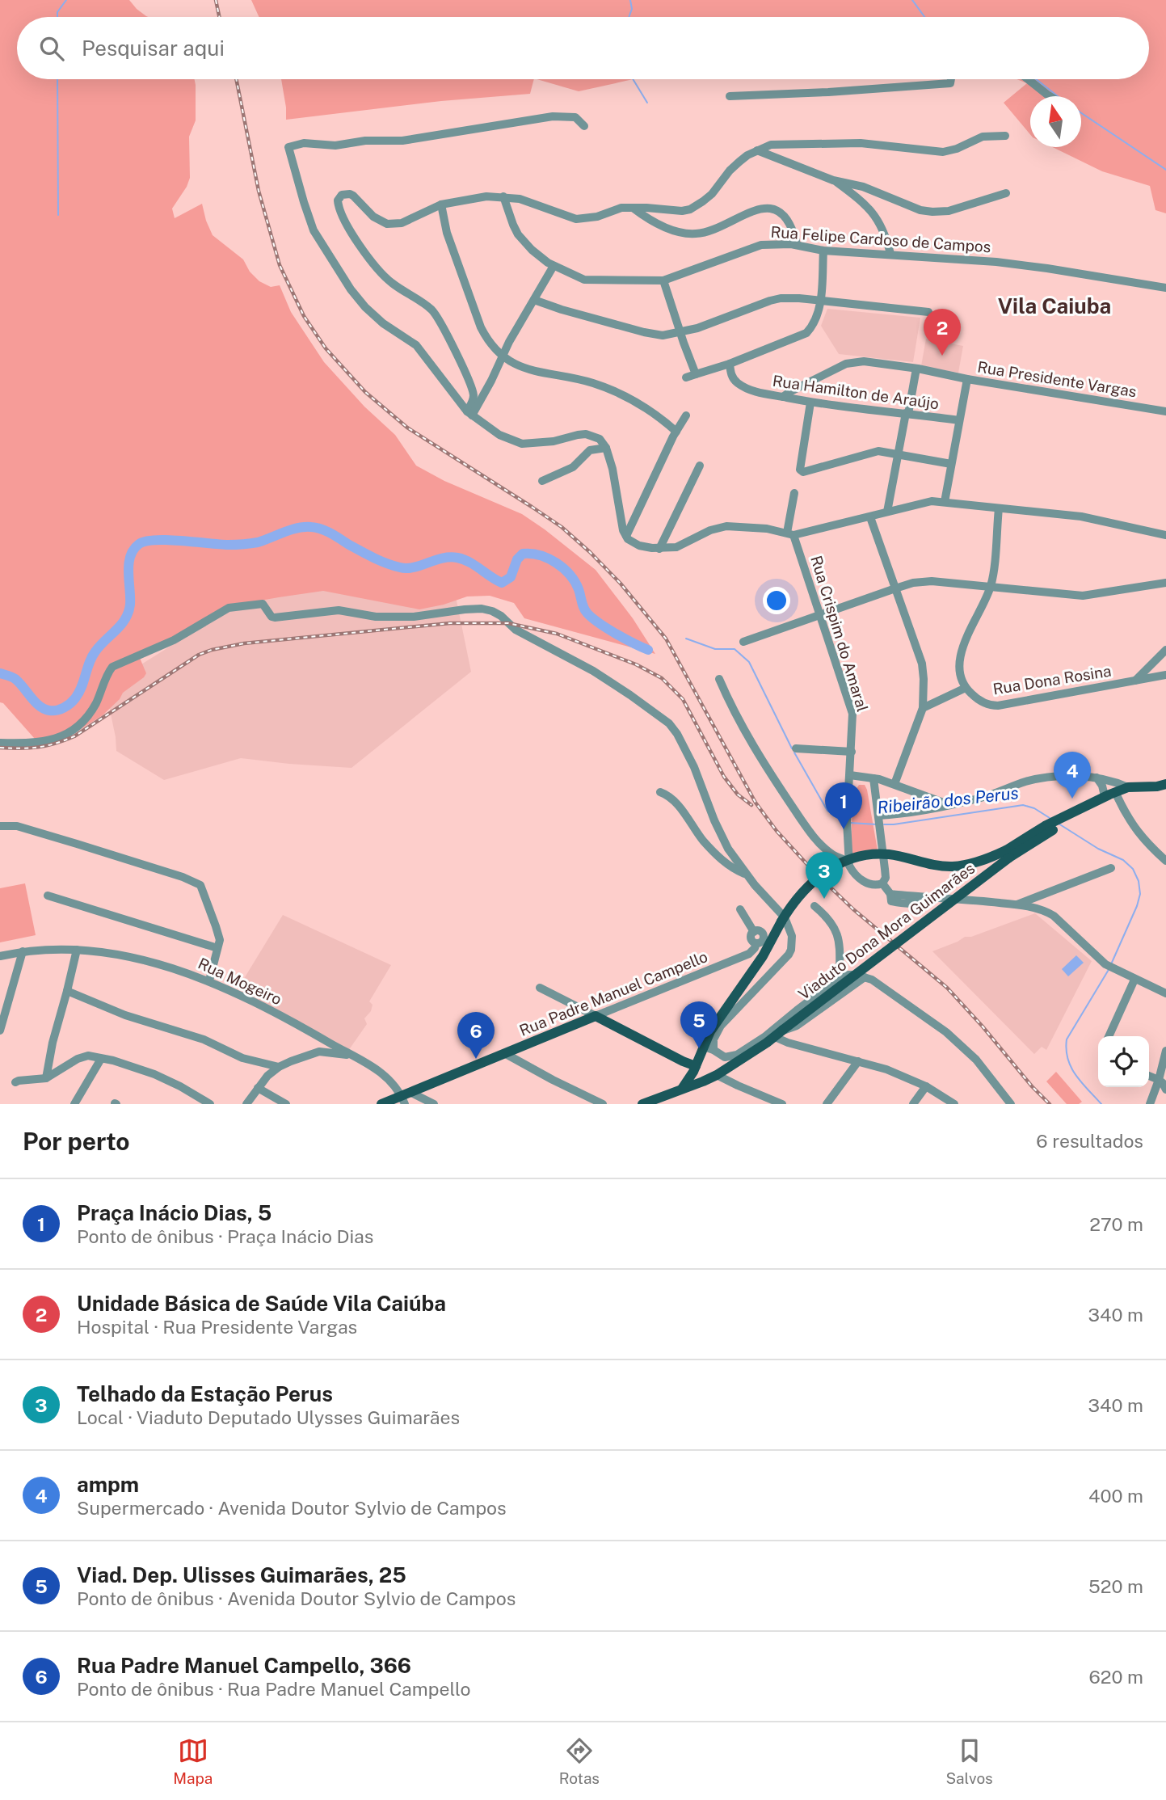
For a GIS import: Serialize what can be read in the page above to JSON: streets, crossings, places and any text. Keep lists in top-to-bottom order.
{
  "streets": {
    "main road": ["Viaduto Dona Mora Guimarães", "Rua Padre Manuel Campello"],
    "street": [
      "Rua Felipe Cardoso de Campos",
      "Rua Presidente Vargas",
      "Rua Hamilton de Araújo",
      "Rua Crispim do Amaral",
      "Rua Dona Rosina",
      "Rua Mogeiro"
    ]
  },
  "crossings": [
    ["Rua Presidente Vargas", "Rua Hamilton de Araújo"],
    ["Rua Mogeiro", "Rua Padre Manuel Campello"]
  ],
  "districts": ["Vila Caiuba"],
  "water": ["Ribeirão dos Perus"],
  "north": "top",
  "page": {
    "search": "Pesquisar aqui",
    "pins": [
      "2",
      "4",
      "1",
      "3",
      "5",
      "6"
    ],
    "heading": ["Por perto", "6 resultados"],
    "list": [
      {
        "mark": "1",
        "name": "Praça Inácio Dias, 5",
        "note": "Ponto de ônibus · Praça Inácio Dias",
        "value": "270 m"
      },
      {
        "mark": "2",
        "name": "Unidade Básica de Saúde Vila Caiúba",
        "note": "Hospital · Rua Presidente Vargas",
        "value": "340 m"
      },
      {
        "mark": "3",
        "name": "Telhado da Estação Perus",
        "note": "Local · Viaduto Deputado Ulysses Guimarães",
        "value": "340 m"
      },
      {
        "mark": "4",
        "name": "ampm",
        "note": "Supermercado · Avenida Doutor Sylvio de Campos",
        "value": "400 m"
      },
      {
        "mark": "5",
        "name": "Viad. Dep. Ulisses Guimarães, 25",
        "note": "Ponto de ônibus · Avenida Doutor Sylvio de Campos",
        "value": "520 m"
      },
      {
        "mark": "6",
        "name": "Rua Padre Manuel Campello, 366",
        "note": "Ponto de ônibus · Rua Padre Manuel Campello",
        "value": "620 m"
      }
    ],
    "nav": ["Mapa", "Rotas", "Salvos"]
  }
}
